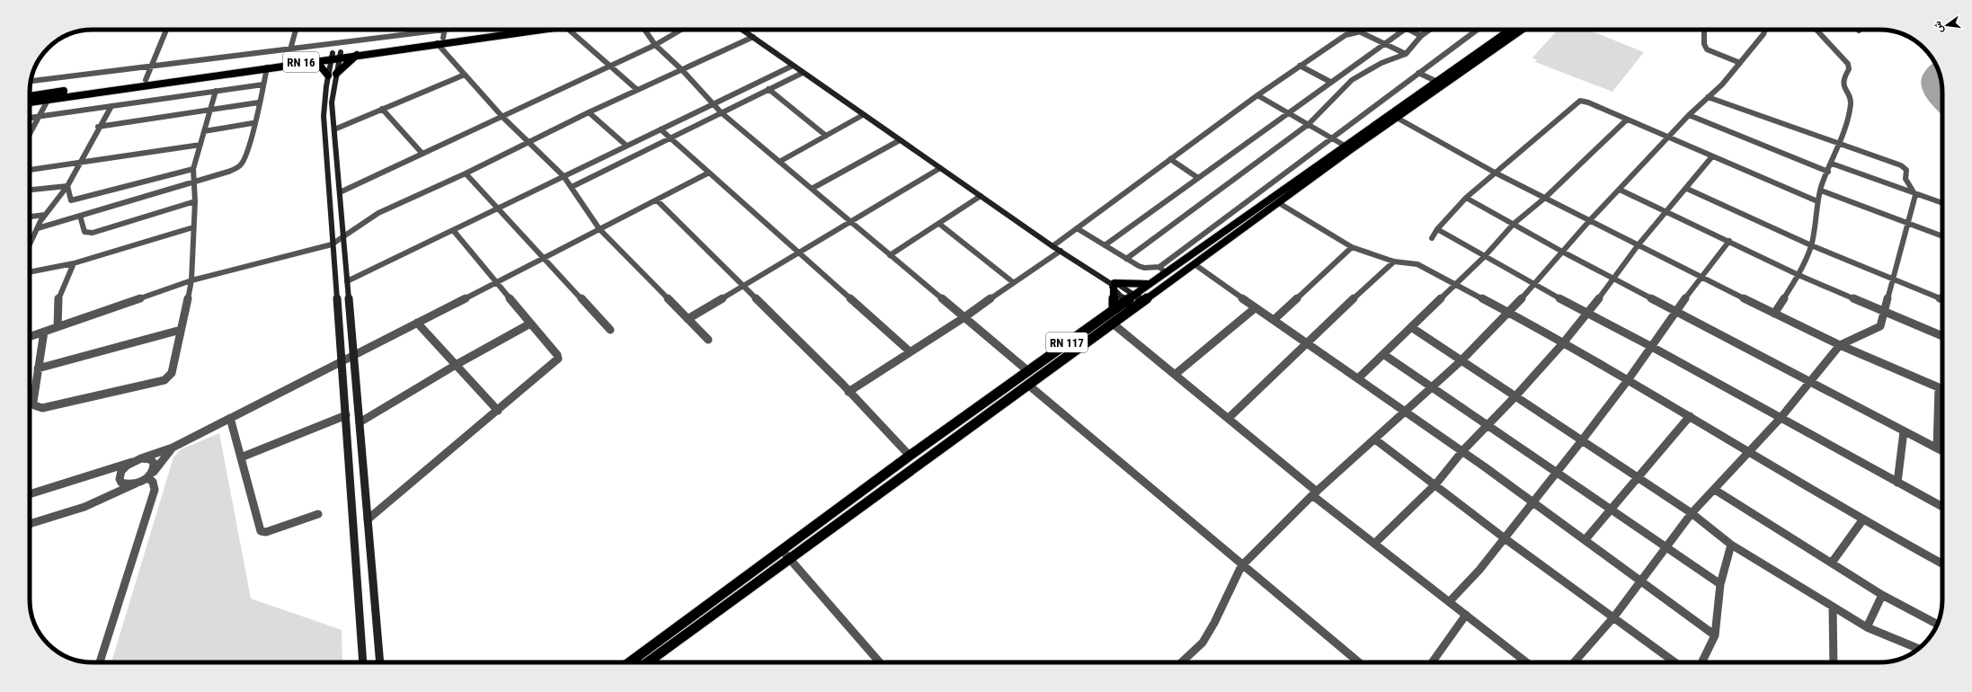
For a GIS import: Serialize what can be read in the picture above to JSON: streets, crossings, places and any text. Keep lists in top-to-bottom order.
{
  "streets": {
    "main road": ["RN 16", "RN 117"]
  },
  "north": "left"
}
